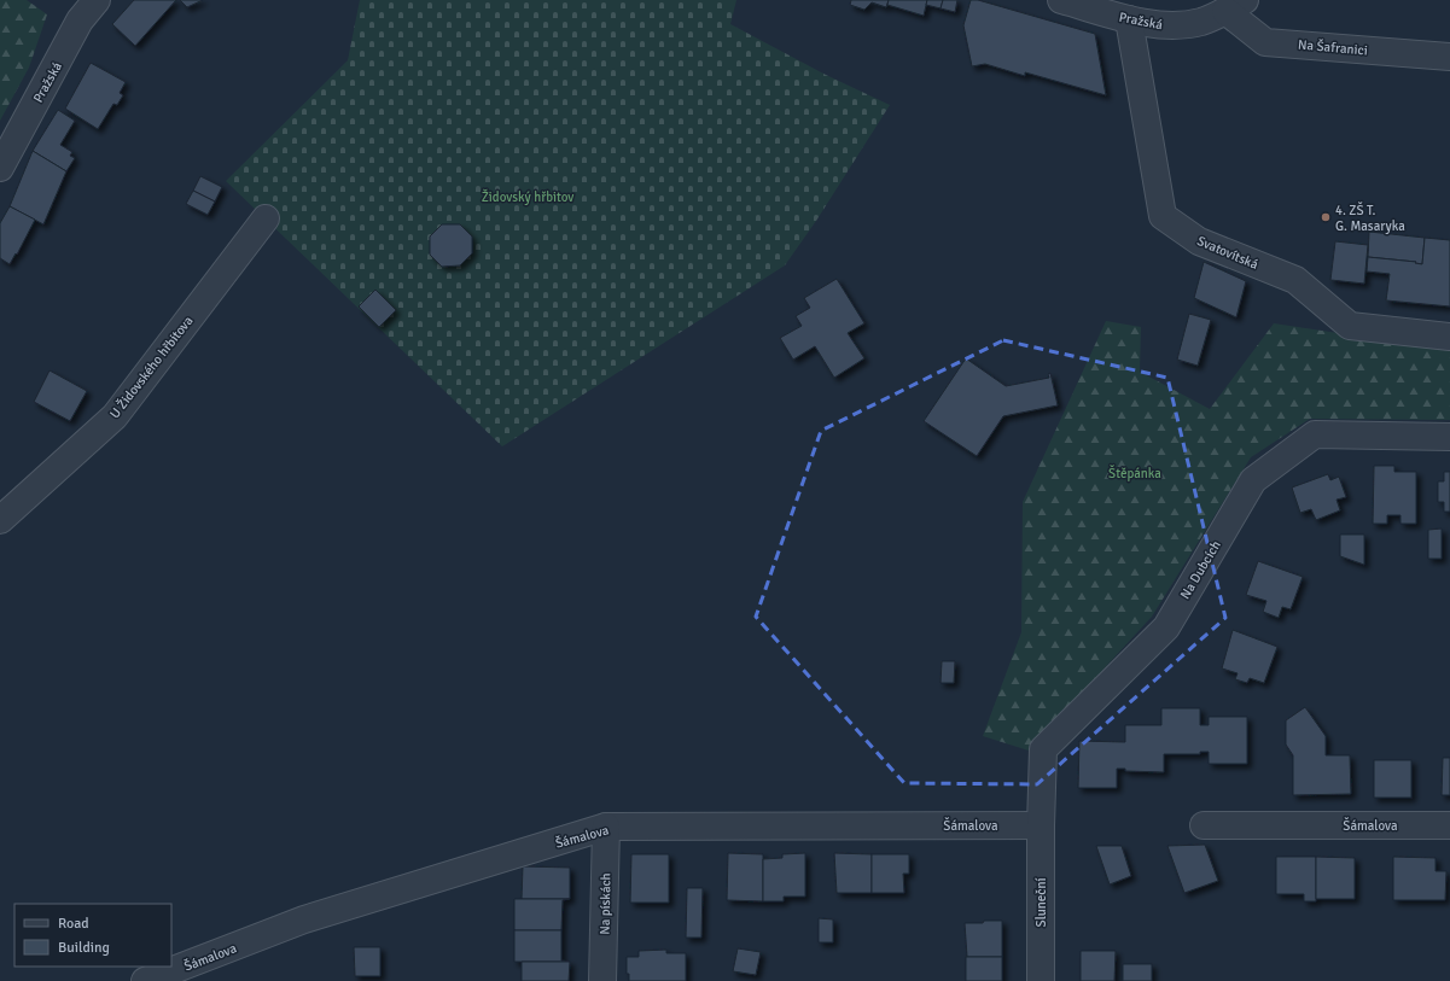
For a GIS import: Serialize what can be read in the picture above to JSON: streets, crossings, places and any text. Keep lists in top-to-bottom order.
{
  "streets": {
    "street": [
      "Pražská",
      "Na Šafranici",
      "Svatovítská",
      "U Židovského hřbitova",
      "Na Dubcích",
      "Šámalova",
      "Sluneční",
      "Na pískách"
    ]
  },
  "crossings": [
    ["Pražská", "Na Šafranici"],
    ["Pražská", "Svatovítská"],
    ["Na Dubcích", "Šámalova"],
    ["Na Dubcích", "Sluneční"],
    ["Šámalova", "Sluneční"],
    ["Šámalova", "Na pískách"]
  ],
  "parks": ["Židovský hřbitov", "Štěpánka"],
  "places": ["4. ZŠ T. G. Masaryka"],
  "legend": ["Road", "Building"]
}
